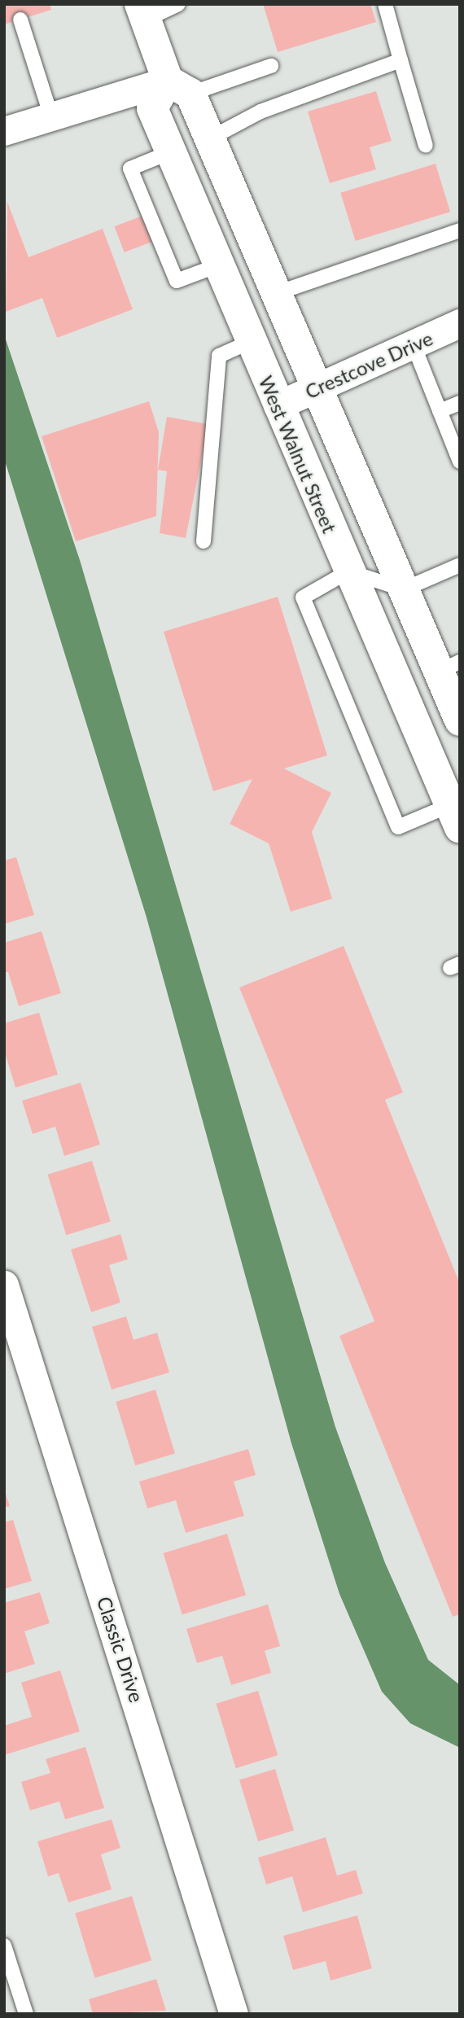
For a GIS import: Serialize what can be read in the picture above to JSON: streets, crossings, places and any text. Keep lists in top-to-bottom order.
{
  "streets": {
    "main road": ["West Walnut Street"],
    "street": ["Crestcove Drive", "Classic Drive"]
  },
  "crossings": [
    ["Crestcove Drive", "West Walnut Street"]
  ]
}
